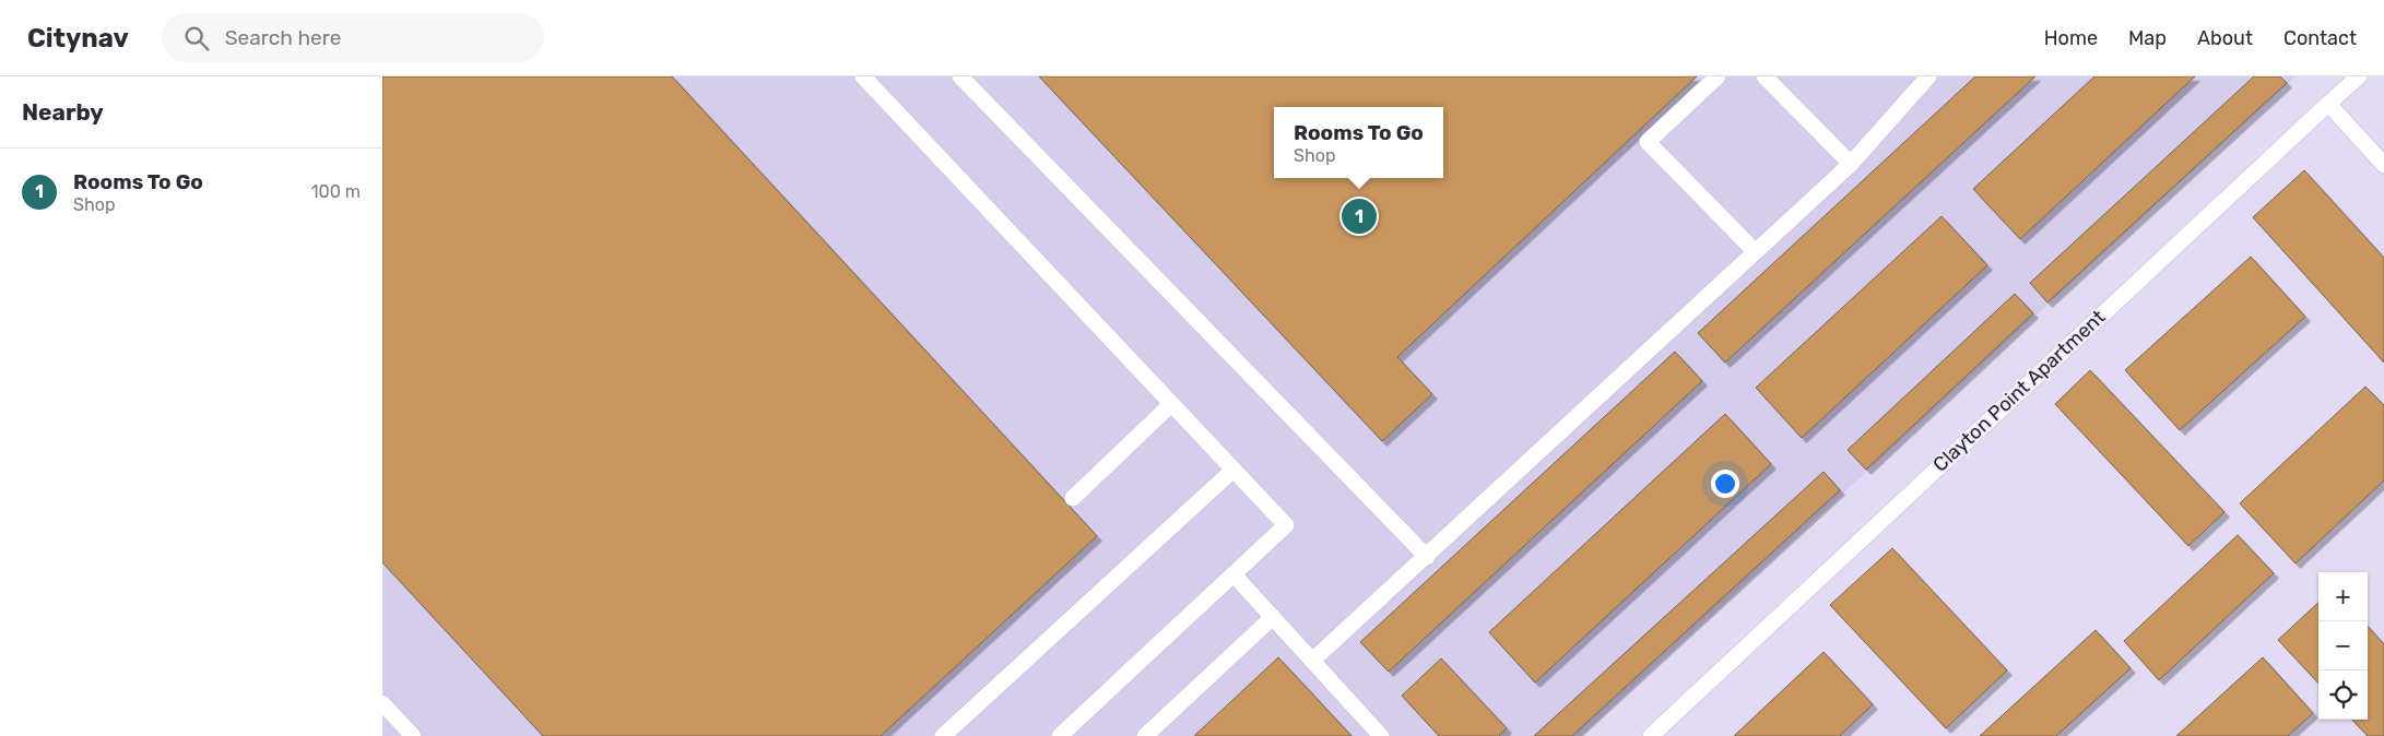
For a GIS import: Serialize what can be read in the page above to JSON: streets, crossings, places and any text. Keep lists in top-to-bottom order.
{
  "streets": {
    "lane": ["Clayton Point Apartment"]
  },
  "page": {
    "header": "Citynav",
    "search": "Search here",
    "nav": [
      "Home",
      "Map",
      "About",
      "Contact"
    ],
    "heading": "Nearby",
    "popup": ["Rooms To Go", "Shop"],
    "list": [
      {
        "mark": "1",
        "name": "Rooms To Go",
        "note": "Shop",
        "value": "100 m"
      }
    ],
    "pins": "1",
    "map_buttons": ["+", "−"]
  }
}
